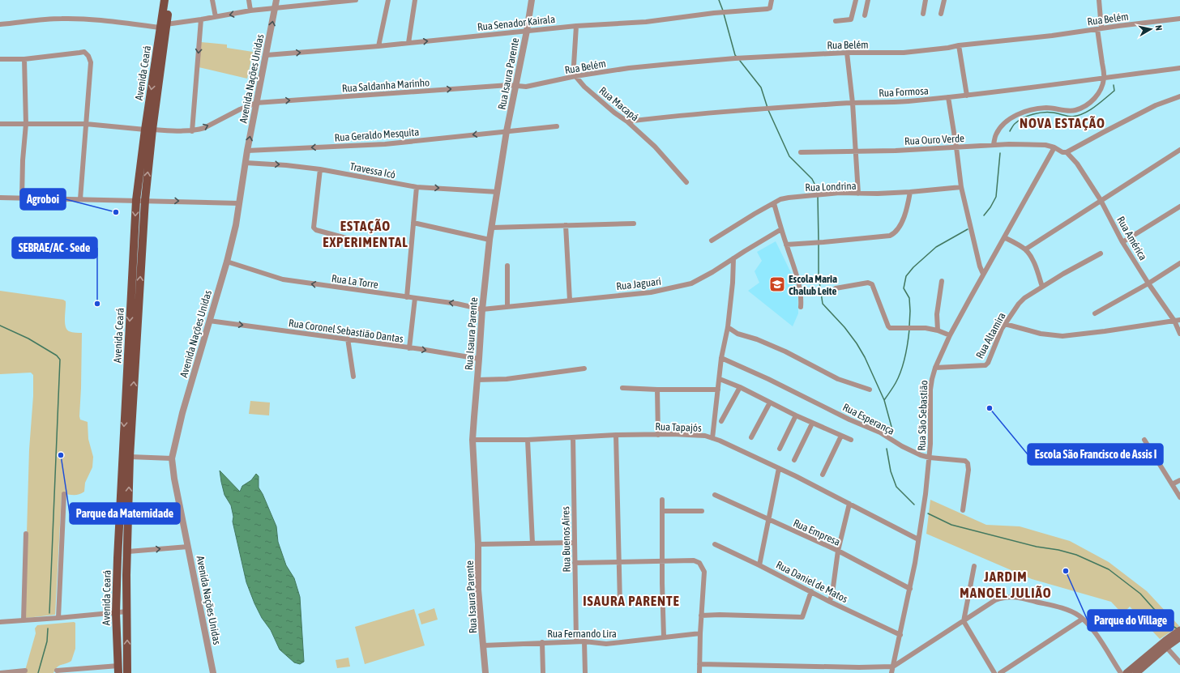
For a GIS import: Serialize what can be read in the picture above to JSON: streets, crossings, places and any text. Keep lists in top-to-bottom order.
{
  "streets": {
    "main road": ["Avenida Ceará"],
    "street": [
      "Rua Belém",
      "Rua Senador Kairala",
      "Rua Isaura Parente",
      "Avenida Nações Unidas",
      "Rua Saldanha Marinho",
      "Rua Formosa",
      "Rua Macapá",
      "Rua Geraldo Mesquita",
      "Rua Ouro Verde",
      "Travessa Icó",
      "Rua Londrina",
      "Rua América",
      "Rua La Torre",
      "Rua Jaguari",
      "Rua Coronel Sebastião Dantas",
      "Rua Altamira",
      "Rua São Sebastião",
      "Rua Esperança",
      "Rua Tapajós",
      "Rua Empresa",
      "Rua Buenos Aires",
      "Rua Daniel de Matos",
      "Rua Fernando Lira"
    ]
  },
  "crossings": [
    ["Rua Belém", "Rua Isaura Parente"],
    ["Rua Belém", "Rua Saldanha Marinho"],
    ["Rua Belém", "Rua Macapá"],
    ["Rua Senador Kairala", "Rua Isaura Parente"],
    ["Rua Senador Kairala", "Avenida Nações Unidas"],
    ["Rua Isaura Parente", "Rua Saldanha Marinho"],
    ["Rua Isaura Parente", "Rua Geraldo Mesquita"],
    ["Rua Isaura Parente", "Travessa Icó"],
    ["Rua Isaura Parente", "Rua La Torre"],
    ["Rua Isaura Parente", "Rua Jaguari"],
    ["Rua Isaura Parente", "Rua Coronel Sebastião Dantas"],
    ["Rua Isaura Parente", "Rua Tapajós"],
    ["Rua Isaura Parente", "Rua Fernando Lira"],
    ["Avenida Nações Unidas", "Rua Saldanha Marinho"],
    ["Avenida Nações Unidas", "Rua Geraldo Mesquita"],
    ["Avenida Nações Unidas", "Travessa Icó"],
    ["Avenida Nações Unidas", "Rua La Torre"],
    ["Avenida Nações Unidas", "Rua Coronel Sebastião Dantas"],
    ["Rua Formosa", "Rua Macapá"],
    ["Rua Ouro Verde", "Rua América"],
    ["Rua Ouro Verde", "Rua São Sebastião"],
    ["Rua La Torre", "Rua Jaguari"],
    ["Rua Altamira", "Rua São Sebastião"],
    ["Rua São Sebastião", "Rua Esperança"],
    ["Rua São Sebastião", "Rua Tapajós"],
    ["Rua São Sebastião", "Rua Empresa"],
    ["Rua São Sebastião", "Rua Daniel de Matos"],
    ["Rua Tapajós", "Rua Buenos Aires"],
    ["Rua Buenos Aires", "Rua Fernando Lira"]
  ],
  "one_way": [
    "Rua Senador Kairala",
    "Rua Saldanha Marinho",
    "Rua Geraldo Mesquita",
    "Rua La Torre",
    "Rua Coronel Sebastião Dantas"
  ],
  "districts": [
    "NOVA ESTAÇÃO",
    "ESTAÇÃO EXPERIMENTAL",
    "JARDIM MANOEL JULIÃO",
    "ISAURA PARENTE"
  ],
  "places": {
    "other": [
      "Agroboi",
      "SEBRAE/AC - Sede",
      "Escola São Francisco de Assis I",
      "Parque da Maternidade",
      "Parque do Village"
    ],
    "school or university": ["Escola Maria Chalub Leite"]
  },
  "north": "right"
}
